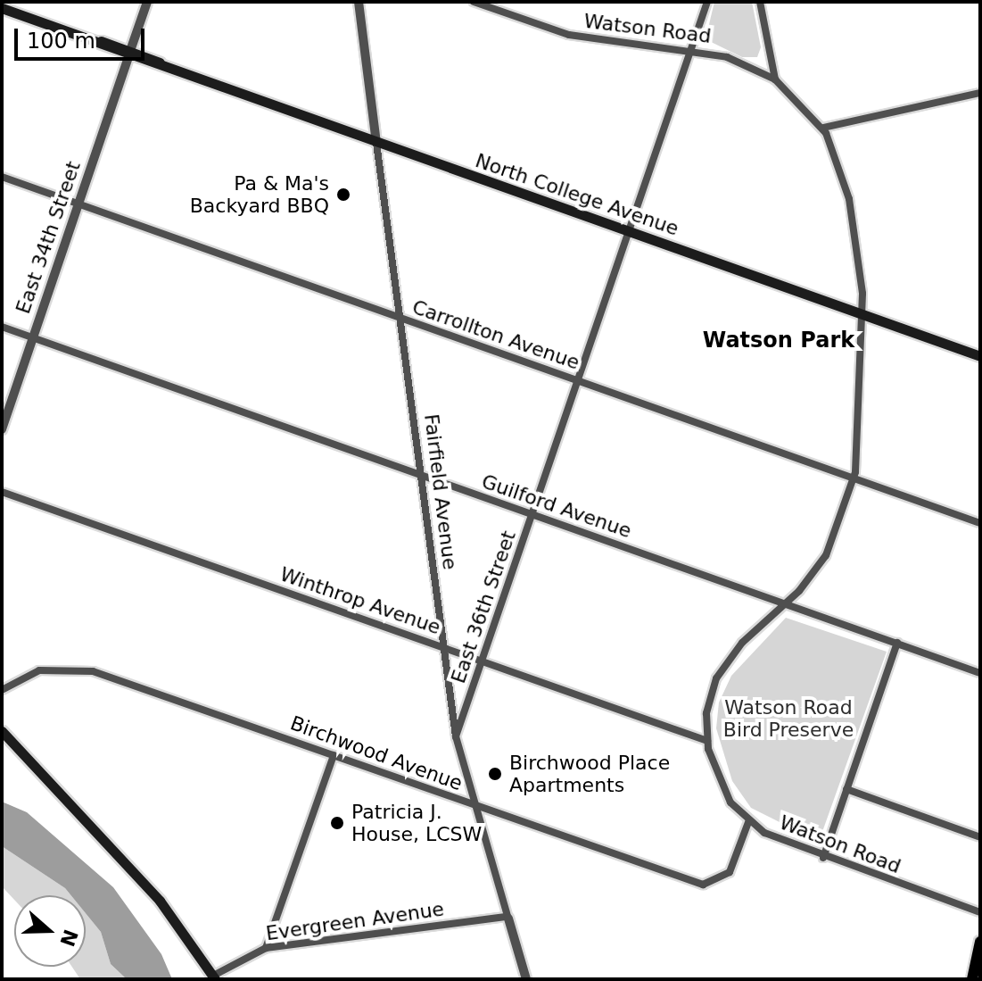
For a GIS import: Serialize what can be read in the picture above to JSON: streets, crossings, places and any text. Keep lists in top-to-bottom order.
{
  "streets": {
    "main road": ["North College Avenue"],
    "street": [
      "Watson Road",
      "East 34th Street",
      "Carrollton Avenue",
      "Fairfield Avenue",
      "Guilford Avenue",
      "Winthrop Avenue",
      "East 36th Street",
      "Birchwood Avenue",
      "Evergreen Avenue"
    ]
  },
  "crossings": [
    ["Watson Road", "North College Avenue"],
    ["Watson Road", "Carrollton Avenue"],
    ["Watson Road", "Guilford Avenue"],
    ["Watson Road", "Winthrop Avenue"],
    ["Watson Road", "East 36th Street"],
    ["Watson Road", "Birchwood Avenue"],
    ["North College Avenue", "East 34th Street"],
    ["North College Avenue", "Fairfield Avenue"],
    ["North College Avenue", "East 36th Street"],
    ["East 34th Street", "Carrollton Avenue"],
    ["East 34th Street", "Guilford Avenue"],
    ["Carrollton Avenue", "Fairfield Avenue"],
    ["Carrollton Avenue", "East 36th Street"],
    ["Fairfield Avenue", "Guilford Avenue"],
    ["Fairfield Avenue", "Winthrop Avenue"],
    ["Fairfield Avenue", "East 36th Street"],
    ["Fairfield Avenue", "Birchwood Avenue"],
    ["Fairfield Avenue", "Evergreen Avenue"],
    ["Guilford Avenue", "East 36th Street"],
    ["Winthrop Avenue", "East 36th Street"]
  ],
  "districts": ["Watson Park"],
  "parks": ["Watson Road Bird Preserve"],
  "places": ["Pa & Ma's Backyard BBQ", "Birchwood Place Apartments", "Patricia J. House, LCSW"],
  "scale_bar": "100 m",
  "north": "right"
}
